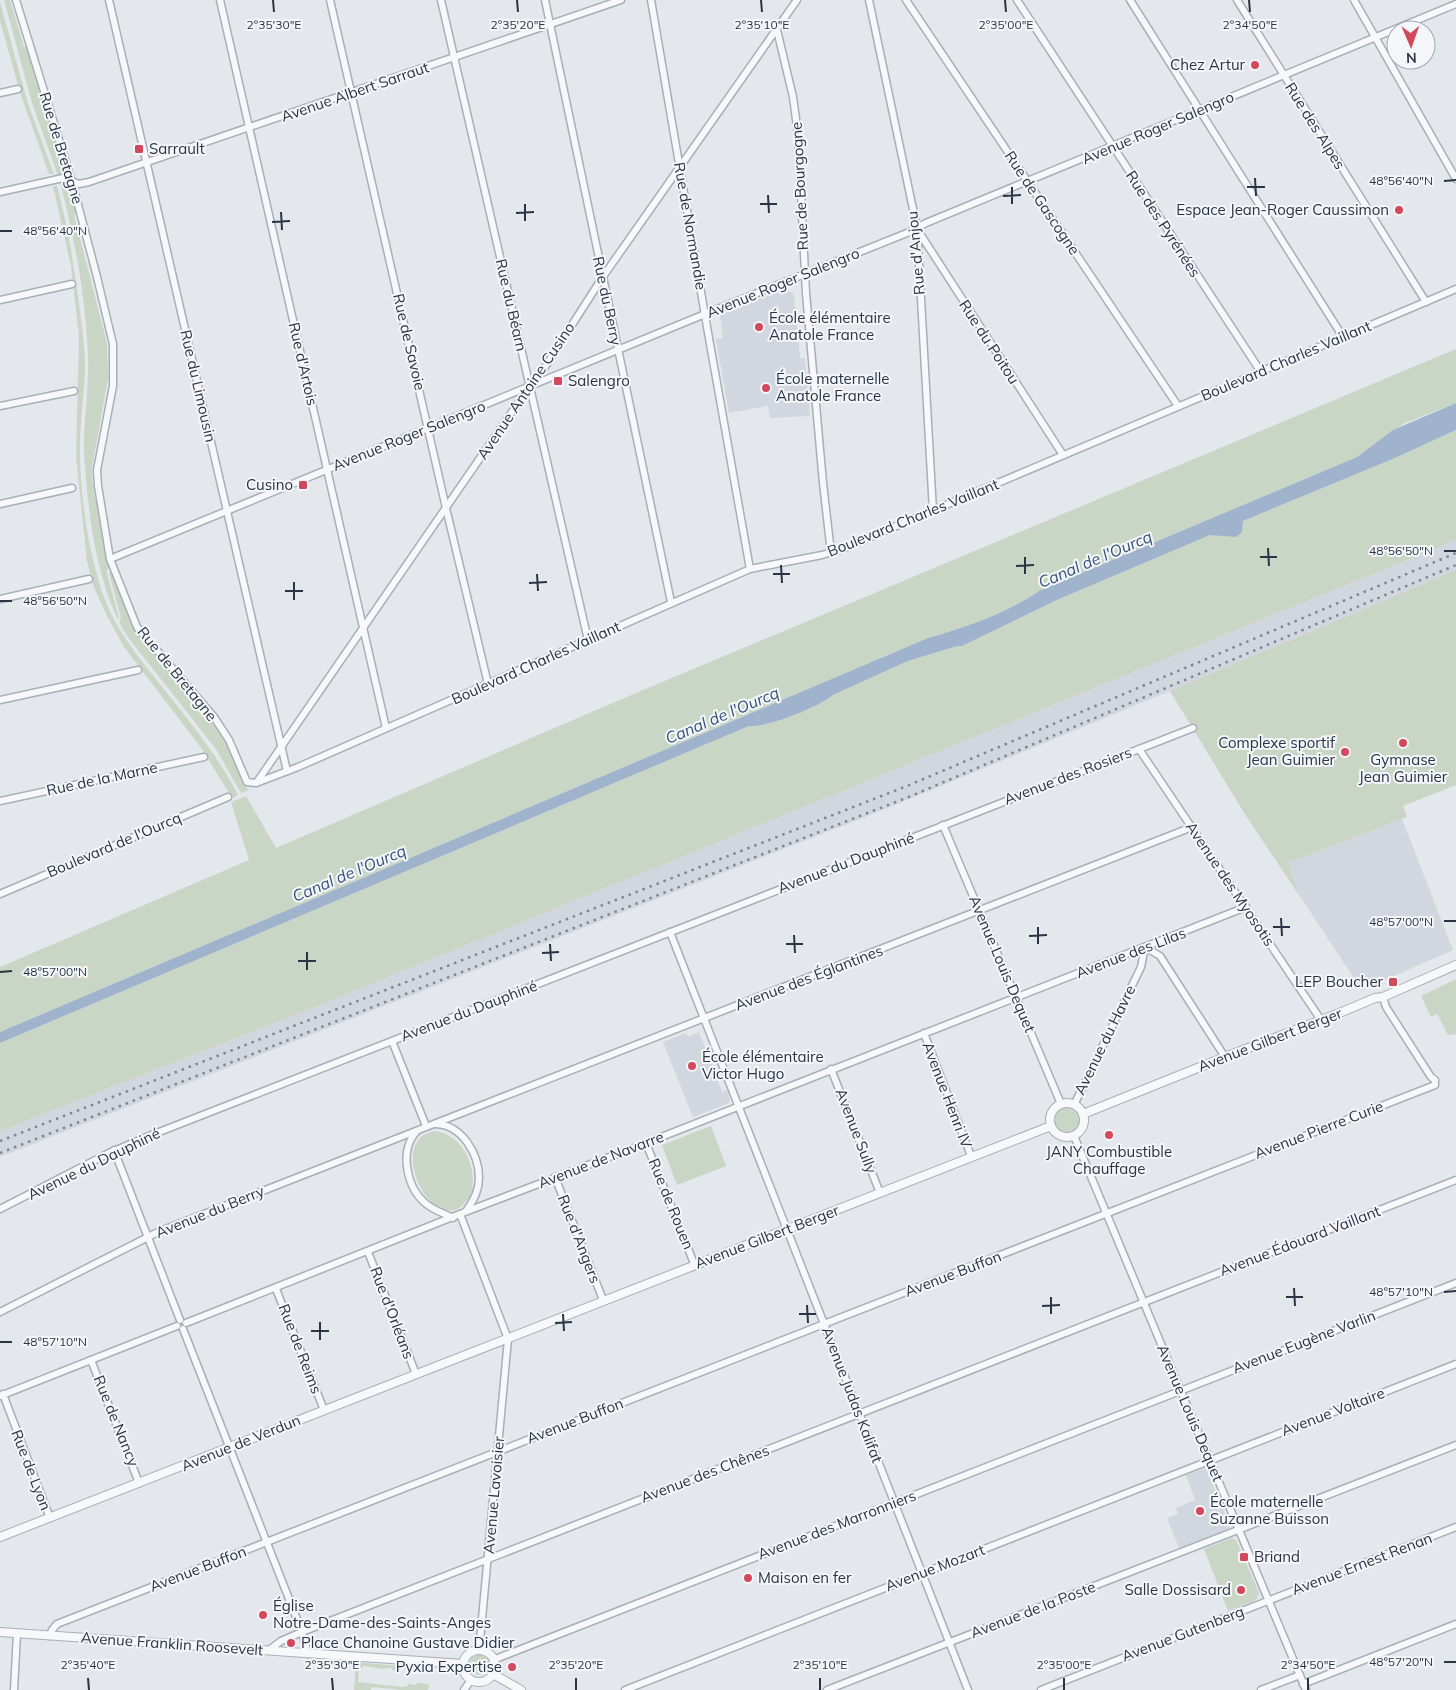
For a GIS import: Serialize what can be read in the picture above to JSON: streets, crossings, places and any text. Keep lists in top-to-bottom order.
{
  "streets": {
    "street": [
      "Avenue Albert Sarraut",
      "Rue des Alpes",
      "Avenue Roger Salengro",
      "Rue de Bretagne",
      "Rue de Bourgogne",
      "Rue de Gascogne",
      "Rue des Pyrénées",
      "Rue de Normandie",
      "Rue d'Anjou",
      "Rue du Berry",
      "Rue du Béarn",
      "Rue de Savoie",
      "Rue du Poitou",
      "Boulevard Charles Vaillant",
      "Rue d'Artois",
      "Rue du Limousin",
      "Avenue Antoine Cusino",
      "Avenue des Rosiers",
      "Rue de la Marne",
      "Boulevard de l'Ourcq",
      "Avenue du Dauphiné",
      "Avenue des Myosotis",
      "Avenue des Lilas",
      "Avenue Louis Dequet",
      "Avenue des Églantines",
      "Avenue du Havre",
      "Avenue Gilbert Berger",
      "Avenue Henri IV",
      "Avenue Pierre Curie",
      "Avenue Sully",
      "Avenue de Navarre",
      "Rue de Rouen",
      "Avenue du Berry",
      "Rue d'Angers",
      "Avenue Édouard Vaillant",
      "Avenue Buffon",
      "Rue d'Orléans",
      "Avenue Eugène Varlin",
      "Rue de Reims",
      "Avenue Judas Kalifat",
      "Avenue Voltaire",
      "Rue de Nancy",
      "Avenue de Verdun",
      "Rue de Lyon",
      "Avenue des Chênes",
      "Avenue Lavoisier",
      "Avenue des Marronniers",
      "Avenue Ernest Renan",
      "Avenue Mozart",
      "Avenue de la Poste",
      "Avenue Gutenberg",
      "Avenue Franklin Roosevelt"
    ]
  },
  "crossings": [
    ["Avenue Albert Sarraut", "Rue de Bretagne"],
    ["Avenue Albert Sarraut", "Rue du Berry"],
    ["Avenue Albert Sarraut", "Rue du Béarn"],
    ["Avenue Albert Sarraut", "Rue de Savoie"],
    ["Avenue Albert Sarraut", "Rue d'Artois"],
    ["Avenue Albert Sarraut", "Rue du Limousin"],
    ["Rue des Alpes", "Avenue Roger Salengro"],
    ["Rue des Alpes", "Boulevard Charles Vaillant"],
    ["Avenue Roger Salengro", "Rue de Bretagne"],
    ["Avenue Roger Salengro", "Rue de Bourgogne"],
    ["Avenue Roger Salengro", "Rue de Gascogne"],
    ["Avenue Roger Salengro", "Rue des Pyrénées"],
    ["Avenue Roger Salengro", "Rue de Normandie"],
    ["Avenue Roger Salengro", "Rue d'Anjou"],
    ["Avenue Roger Salengro", "Rue du Berry"],
    ["Avenue Roger Salengro", "Rue du Béarn"],
    ["Avenue Roger Salengro", "Rue de Savoie"],
    ["Avenue Roger Salengro", "Rue du Poitou"],
    ["Avenue Roger Salengro", "Rue d'Artois"],
    ["Avenue Roger Salengro", "Rue du Limousin"],
    ["Avenue Roger Salengro", "Avenue Antoine Cusino"],
    ["Rue de Bretagne", "Boulevard Charles Vaillant"],
    ["Rue de Bretagne", "Avenue Antoine Cusino"],
    ["Rue de Bourgogne", "Boulevard Charles Vaillant"],
    ["Rue de Bourgogne", "Avenue Antoine Cusino"],
    ["Rue de Gascogne", "Boulevard Charles Vaillant"],
    ["Rue des Pyrénées", "Boulevard Charles Vaillant"],
    ["Rue de Normandie", "Boulevard Charles Vaillant"],
    ["Rue de Normandie", "Avenue Antoine Cusino"],
    ["Rue d'Anjou", "Rue du Poitou"],
    ["Rue d'Anjou", "Boulevard Charles Vaillant"],
    ["Rue du Berry", "Boulevard Charles Vaillant"],
    ["Rue du Berry", "Avenue Antoine Cusino"],
    ["Rue du Béarn", "Boulevard Charles Vaillant"],
    ["Rue du Béarn", "Avenue Antoine Cusino"],
    ["Rue de Savoie", "Boulevard Charles Vaillant"],
    ["Rue de Savoie", "Avenue Antoine Cusino"],
    ["Rue du Poitou", "Boulevard Charles Vaillant"],
    ["Boulevard Charles Vaillant", "Rue d'Artois"],
    ["Boulevard Charles Vaillant", "Rue du Limousin"],
    ["Boulevard Charles Vaillant", "Avenue Antoine Cusino"],
    ["Rue d'Artois", "Avenue Antoine Cusino"],
    ["Rue du Limousin", "Avenue Antoine Cusino"],
    ["Avenue des Rosiers", "Avenue du Dauphiné"],
    ["Avenue des Rosiers", "Avenue des Myosotis"],
    ["Avenue des Rosiers", "Avenue Louis Dequet"],
    ["Avenue du Dauphiné", "Avenue Louis Dequet"],
    ["Avenue du Dauphiné", "Avenue Judas Kalifat"],
    ["Avenue des Myosotis", "Avenue des Lilas"],
    ["Avenue des Myosotis", "Avenue des Églantines"],
    ["Avenue des Myosotis", "Avenue Gilbert Berger"],
    ["Avenue des Lilas", "Avenue Louis Dequet"],
    ["Avenue des Lilas", "Avenue du Havre"],
    ["Avenue des Lilas", "Avenue de Navarre"],
    ["Avenue Louis Dequet", "Avenue des Églantines"],
    ["Avenue Louis Dequet", "Avenue du Havre"],
    ["Avenue Louis Dequet", "Avenue Gilbert Berger"],
    ["Avenue Louis Dequet", "Avenue Pierre Curie"],
    ["Avenue Louis Dequet", "Avenue de Navarre"],
    ["Avenue Louis Dequet", "Avenue Édouard Vaillant"],
    ["Avenue Louis Dequet", "Avenue Buffon"],
    ["Avenue Louis Dequet", "Avenue Eugène Varlin"],
    ["Avenue Louis Dequet", "Avenue Voltaire"],
    ["Avenue Louis Dequet", "Avenue des Chênes"],
    ["Avenue Louis Dequet", "Avenue des Marronniers"],
    ["Avenue Louis Dequet", "Avenue Ernest Renan"],
    ["Avenue Louis Dequet", "Avenue Mozart"],
    ["Avenue Louis Dequet", "Avenue de la Poste"],
    ["Avenue Louis Dequet", "Avenue Gutenberg"],
    ["Avenue des Églantines", "Avenue de Navarre"],
    ["Avenue des Églantines", "Avenue du Berry"],
    ["Avenue des Églantines", "Avenue Judas Kalifat"],
    ["Avenue du Havre", "Avenue Gilbert Berger"],
    ["Avenue Gilbert Berger", "Avenue Henri IV"],
    ["Avenue Gilbert Berger", "Avenue Pierre Curie"],
    ["Avenue Gilbert Berger", "Avenue Sully"],
    ["Avenue Gilbert Berger", "Rue de Rouen"],
    ["Avenue Gilbert Berger", "Rue d'Angers"],
    ["Avenue Gilbert Berger", "Avenue Judas Kalifat"],
    ["Avenue Gilbert Berger", "Avenue de Verdun"],
    ["Avenue Gilbert Berger", "Avenue Lavoisier"],
    ["Avenue Henri IV", "Avenue de Navarre"],
    ["Avenue Pierre Curie", "Avenue Buffon"],
    ["Avenue Sully", "Avenue de Navarre"],
    ["Avenue de Navarre", "Rue de Rouen"],
    ["Avenue de Navarre", "Avenue du Berry"],
    ["Avenue de Navarre", "Rue d'Angers"],
    ["Avenue de Navarre", "Rue d'Orléans"],
    ["Avenue de Navarre", "Rue de Reims"],
    ["Avenue de Navarre", "Avenue Judas Kalifat"],
    ["Avenue de Navarre", "Rue de Nancy"],
    ["Avenue de Navarre", "Rue de Lyon"],
    ["Avenue Édouard Vaillant", "Avenue des Chênes"],
    ["Avenue Buffon", "Avenue Judas Kalifat"],
    ["Avenue Buffon", "Avenue Lavoisier"],
    ["Avenue Buffon", "Avenue Franklin Roosevelt"],
    ["Rue d'Orléans", "Avenue de Verdun"],
    ["Avenue Eugène Varlin", "Avenue des Marronniers"],
    ["Rue de Reims", "Avenue de Verdun"],
    ["Avenue Judas Kalifat", "Avenue des Chênes"],
    ["Avenue Judas Kalifat", "Avenue des Marronniers"],
    ["Avenue Judas Kalifat", "Avenue Mozart"],
    ["Avenue Judas Kalifat", "Avenue de la Poste"],
    ["Avenue Voltaire", "Avenue Mozart"],
    ["Rue de Nancy", "Avenue de Verdun"],
    ["Avenue de Verdun", "Rue de Lyon"],
    ["Avenue des Chênes", "Avenue Lavoisier"],
    ["Avenue des Chênes", "Avenue Franklin Roosevelt"],
    ["Avenue Lavoisier", "Avenue des Marronniers"],
    ["Avenue Lavoisier", "Avenue Franklin Roosevelt"],
    ["Avenue des Marronniers", "Avenue Franklin Roosevelt"],
    ["Avenue Ernest Renan", "Avenue Gutenberg"]
  ],
  "water": ["Canal de l'Ourcq"],
  "places": {
    "other": [
      "Chez Artur",
      "Espace Jean-Roger Caussimon",
      "École élémentaire Anatole France",
      "École maternelle Anatole France",
      "Gymnase Jean Guimier",
      "Complexe sportif Jean Guimier",
      "École élémentaire Victor Hugo",
      "JANY Combustible Chauffage",
      "École maternelle Suzanne Buisson",
      "Maison en fer",
      "Salle Dossisard",
      "Église Notre-Dame-des-Saints-Anges",
      "Place Chanoine Gustave Didier",
      "Pyxia Expertise"
    ],
    "transit": [
      "Sarrault",
      "Salengro",
      "Cusino",
      "LEP Boucher",
      "Briand"
    ]
  },
  "north": "bottom",
  "coordinates": [
    "2°35'30\"E",
    "2°35'20\"E",
    "2°35'10\"E",
    "2°35'00\"E",
    "2°34'50\"E",
    "48°56'40\"N",
    "48°56'50\"N",
    "48°57'00\"N",
    "48°57'10\"N",
    "48°57'20\"N",
    "2°35'40\"E"
  ]
}
